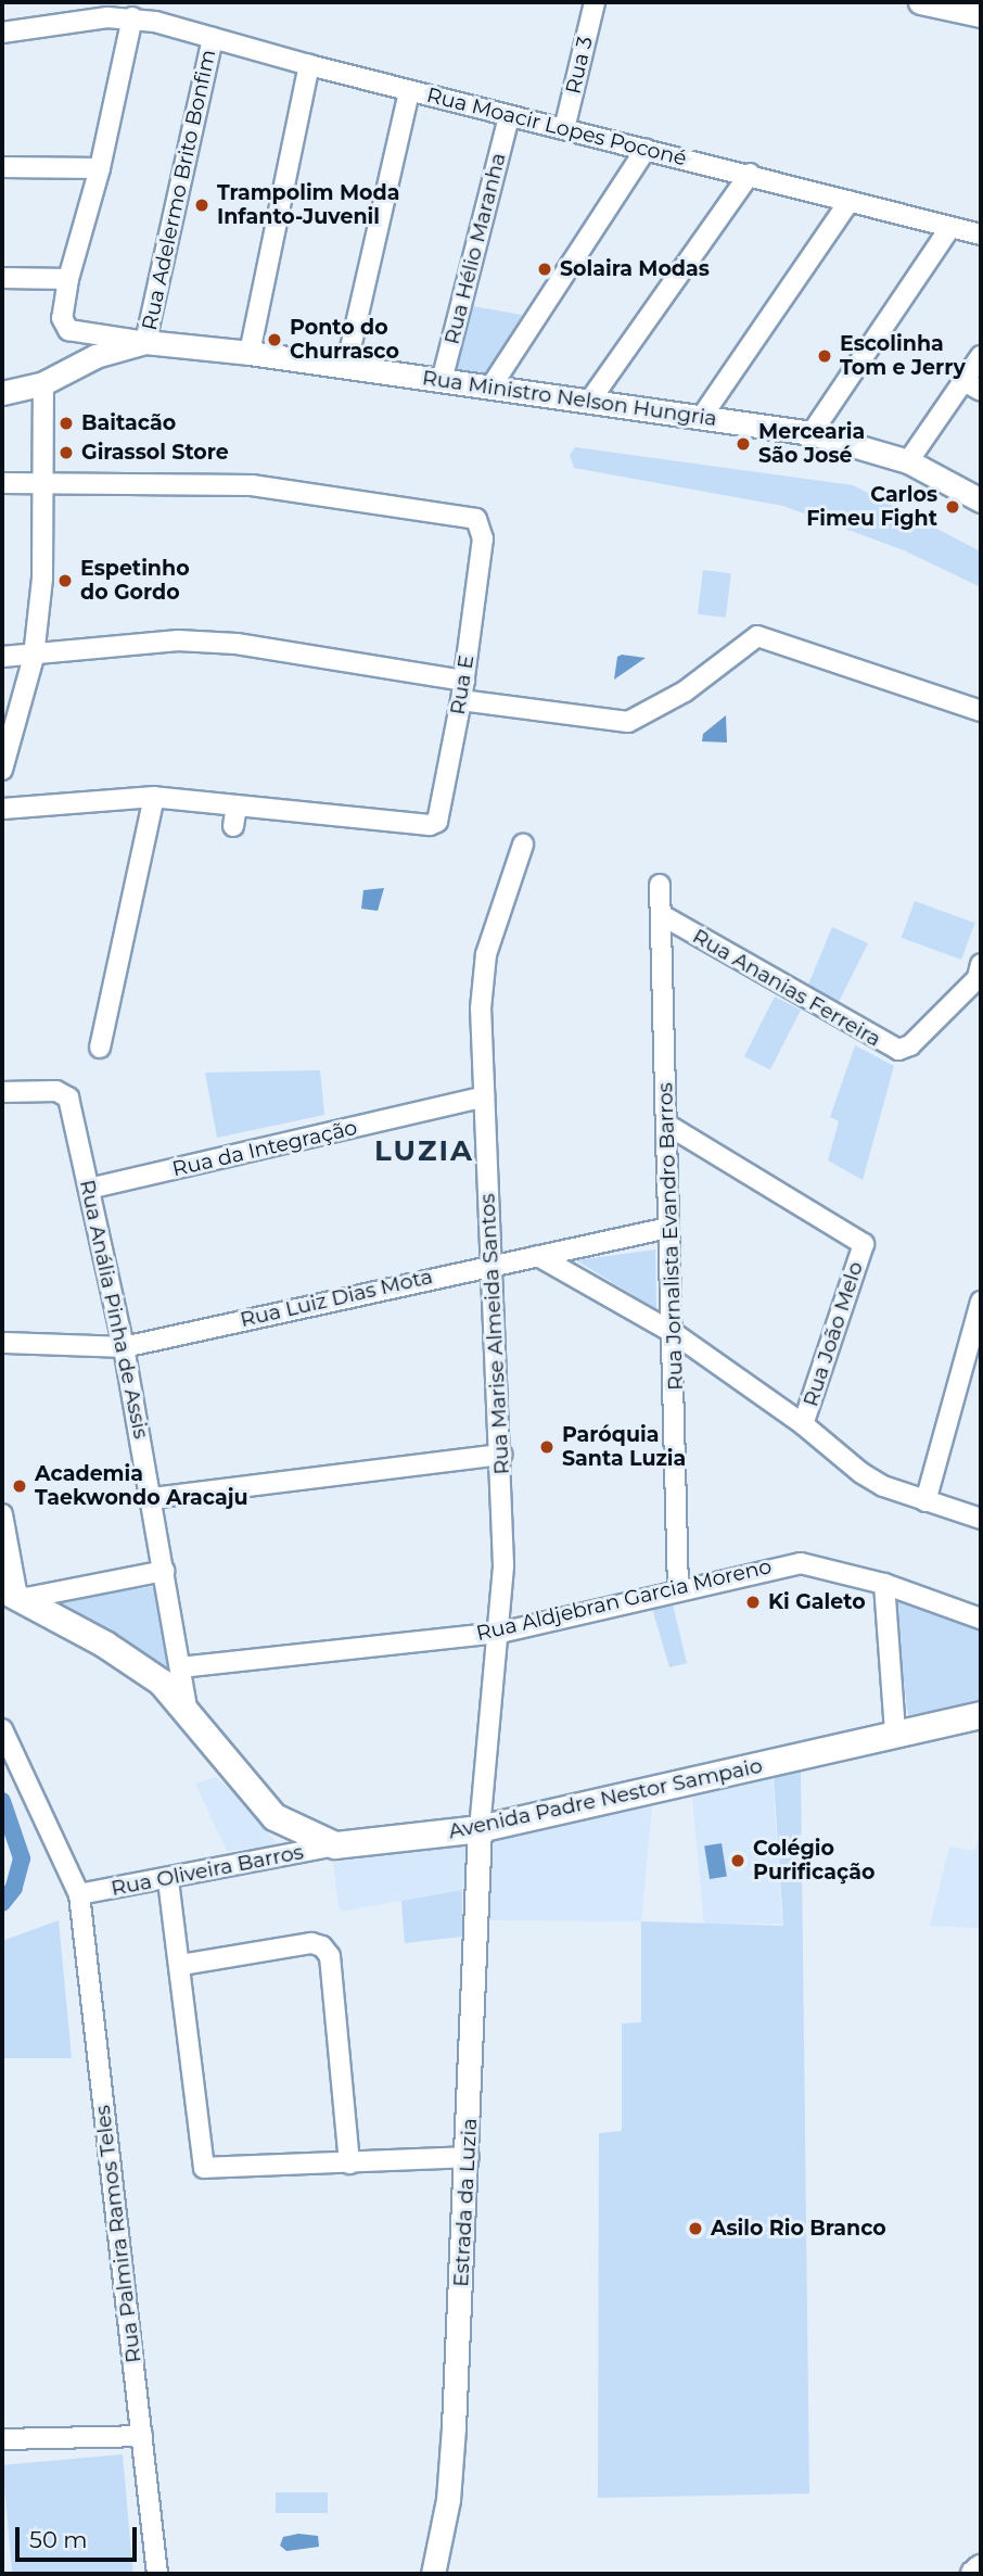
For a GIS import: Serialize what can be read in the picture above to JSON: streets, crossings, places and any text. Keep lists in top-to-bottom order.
{
  "streets": {
    "main road": ["Avenida Padre Nestor Sampaio"],
    "street": [
      "Rua 3",
      "Rua Moacir Lopes Poconé",
      "Rua Adelermo Brito Bonfim",
      "Rua Hélio Maranha",
      "Rua Ministro Nelson Hungria",
      "Rua E",
      "Rua Ananias Ferreira",
      "Rua da Integração",
      "Rua Jornalista Evandro Barros",
      "Rua Luiz Dias Mota",
      "Rua Anália Pinha de Assis",
      "Rua Marise Almeida Santos",
      "Rua João Melo",
      "Rua Aldjebran Garcia Moreno",
      "Rua Oliveira Barros",
      "Estrada da Luzia",
      "Rua Palmira Ramos Teles"
    ]
  },
  "crossings": [
    ["Rua 3", "Rua Moacir Lopes Poconé"],
    ["Rua Moacir Lopes Poconé", "Rua Adelermo Brito Bonfim"],
    ["Rua Moacir Lopes Poconé", "Rua Hélio Maranha"],
    ["Rua Adelermo Brito Bonfim", "Rua Ministro Nelson Hungria"],
    ["Rua Hélio Maranha", "Rua Ministro Nelson Hungria"],
    ["Rua Ananias Ferreira", "Rua Jornalista Evandro Barros"],
    ["Rua da Integração", "Rua Anália Pinha de Assis"],
    ["Rua da Integração", "Rua Marise Almeida Santos"],
    ["Rua Jornalista Evandro Barros", "Rua Luiz Dias Mota"],
    ["Rua Jornalista Evandro Barros", "Rua João Melo"],
    ["Rua Jornalista Evandro Barros", "Rua Aldjebran Garcia Moreno"],
    ["Rua Luiz Dias Mota", "Rua Anália Pinha de Assis"],
    ["Rua Luiz Dias Mota", "Rua Marise Almeida Santos"],
    ["Rua Anália Pinha de Assis", "Rua Aldjebran Garcia Moreno"],
    ["Rua Marise Almeida Santos", "Rua Aldjebran Garcia Moreno"],
    ["Rua Marise Almeida Santos", "Avenida Padre Nestor Sampaio"],
    ["Rua Marise Almeida Santos", "Estrada da Luzia"],
    ["Avenida Padre Nestor Sampaio", "Rua Oliveira Barros"],
    ["Avenida Padre Nestor Sampaio", "Estrada da Luzia"],
    ["Rua Oliveira Barros", "Rua Palmira Ramos Teles"]
  ],
  "districts": ["LUZIA"],
  "places": [
    "Trampolim Moda Infanto-Juvenil",
    "Solaira Modas",
    "Ponto do Churrasco",
    "Escolinha Tom e Jerry",
    "Baitacão",
    "Mercearia São José",
    "Girassol Store",
    "Carlos Fimeu Fight",
    "Espetinho do Gordo",
    "Paróquia Santa Luzia",
    "Academia Taekwondo Aracaju",
    "Ki Galeto",
    "Colégio Purificação",
    "Asilo Rio Branco"
  ],
  "scale_bar": "50 m"
}
